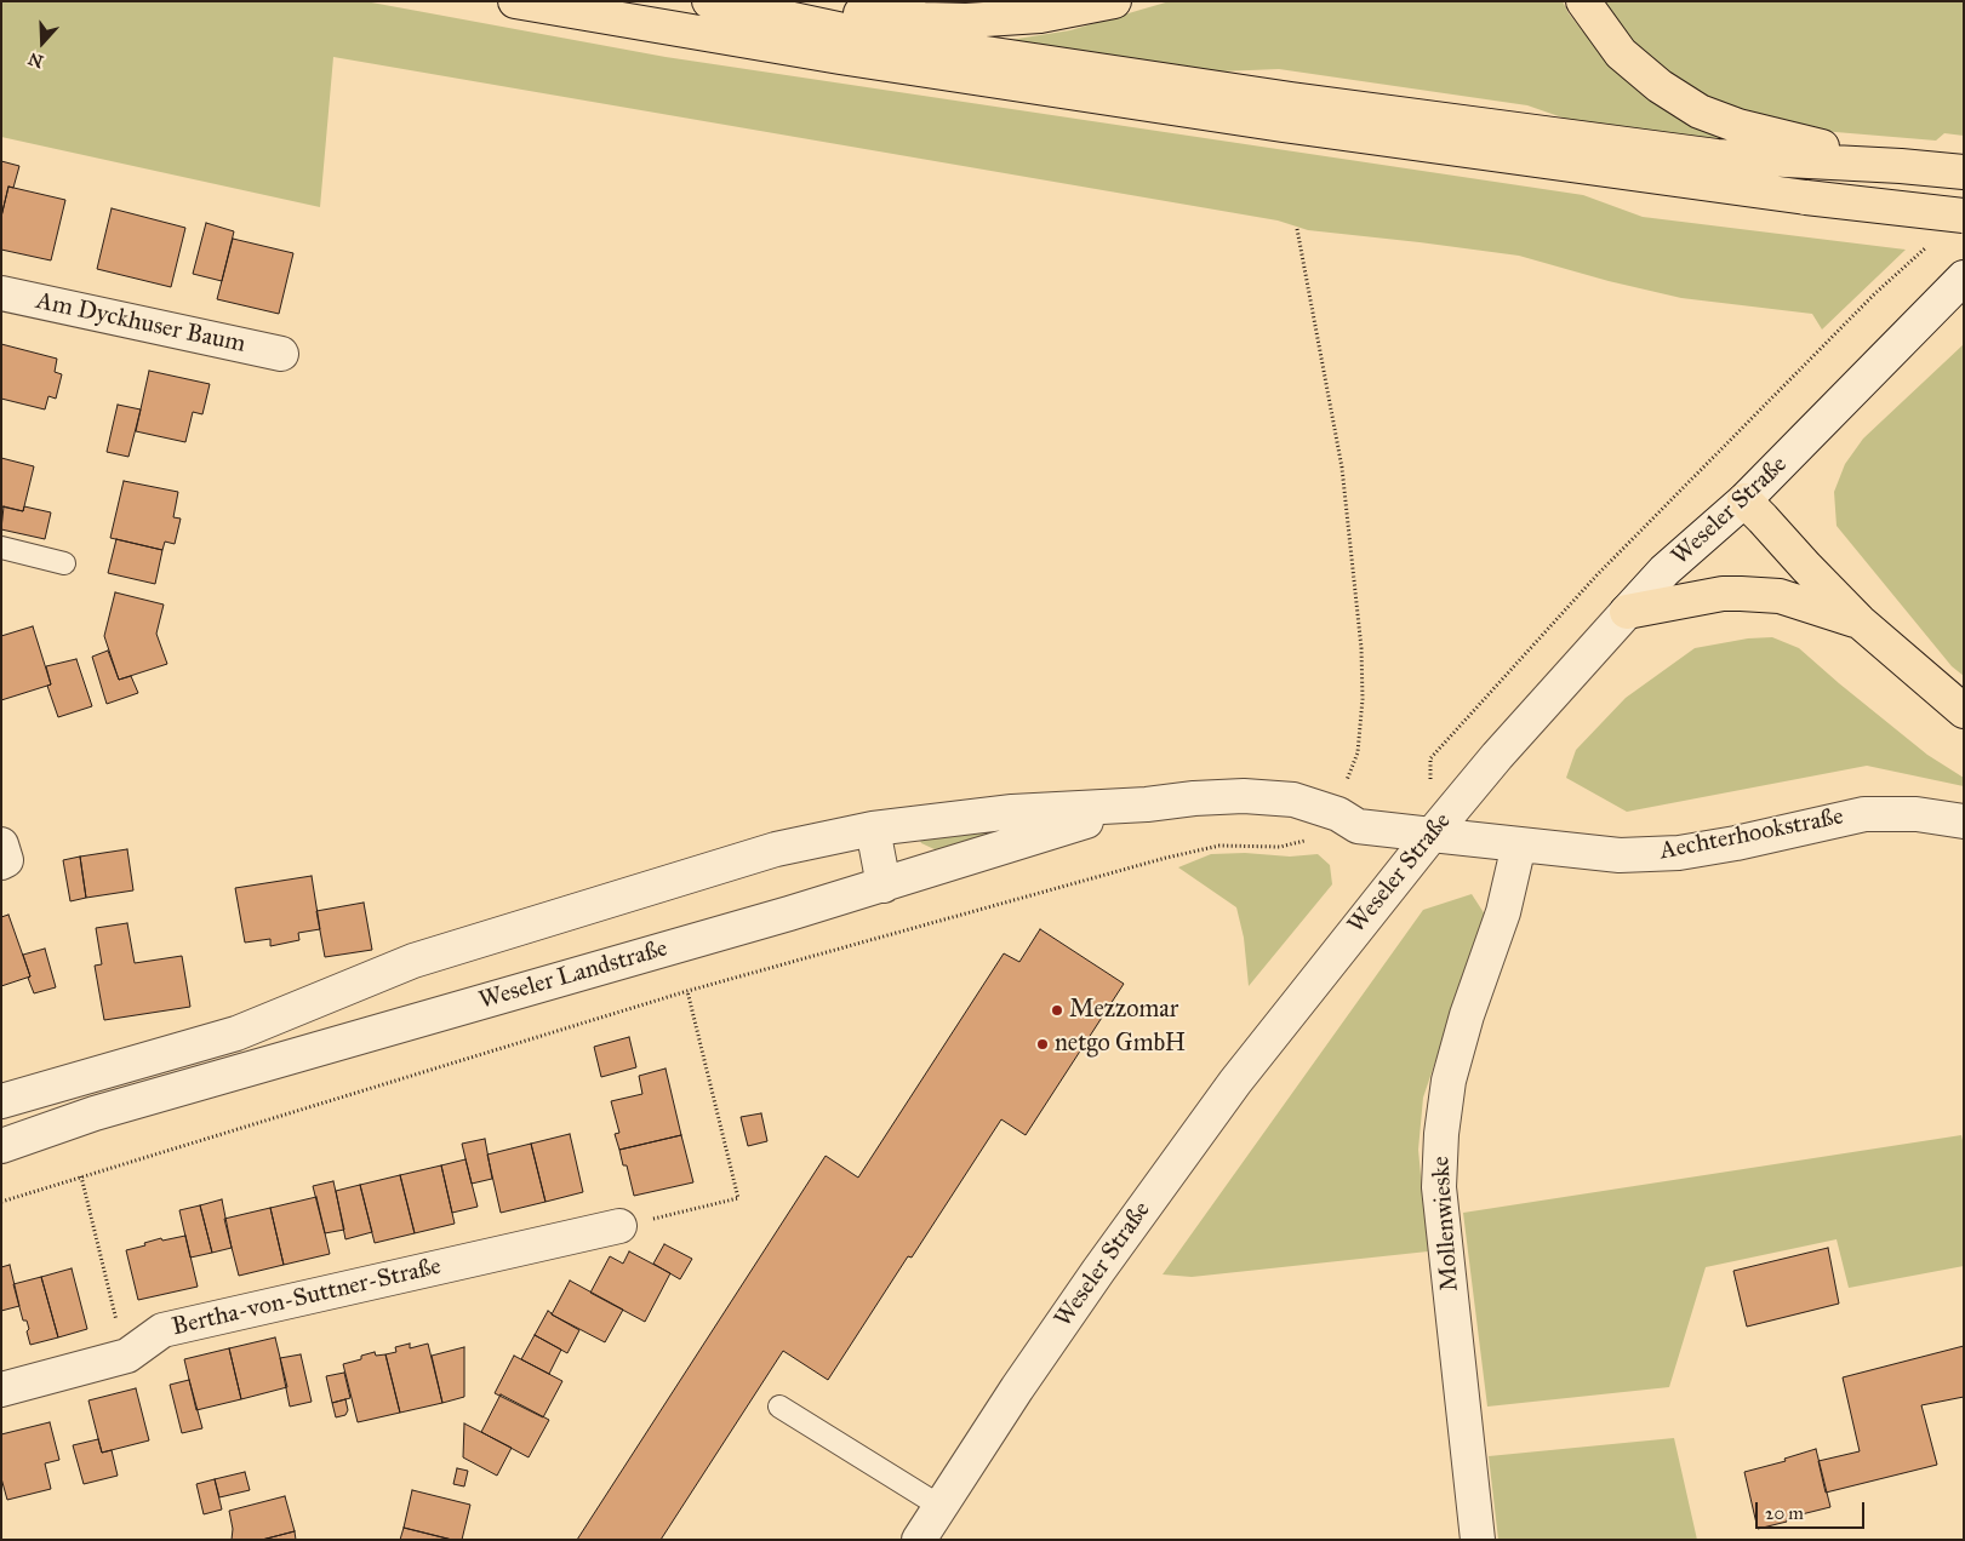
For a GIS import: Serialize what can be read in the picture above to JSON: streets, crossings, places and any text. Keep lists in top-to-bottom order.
{
  "streets": {
    "street": [
      "Am Dyckhuser Baum",
      "Weseler Straße",
      "Aechterhookstraße",
      "Weseler Landstraße",
      "Mollenwieske",
      "Bertha-von-Suttner-Straße"
    ]
  },
  "crossings": [
    ["Weseler Straße", "Aechterhookstraße"],
    ["Weseler Straße", "Weseler Landstraße"],
    ["Aechterhookstraße", "Weseler Landstraße"],
    ["Aechterhookstraße", "Mollenwieske"]
  ],
  "places": ["Mezzomar", "netgo GmbH"],
  "scale_bar": "20 m",
  "north": "bottom"
}
